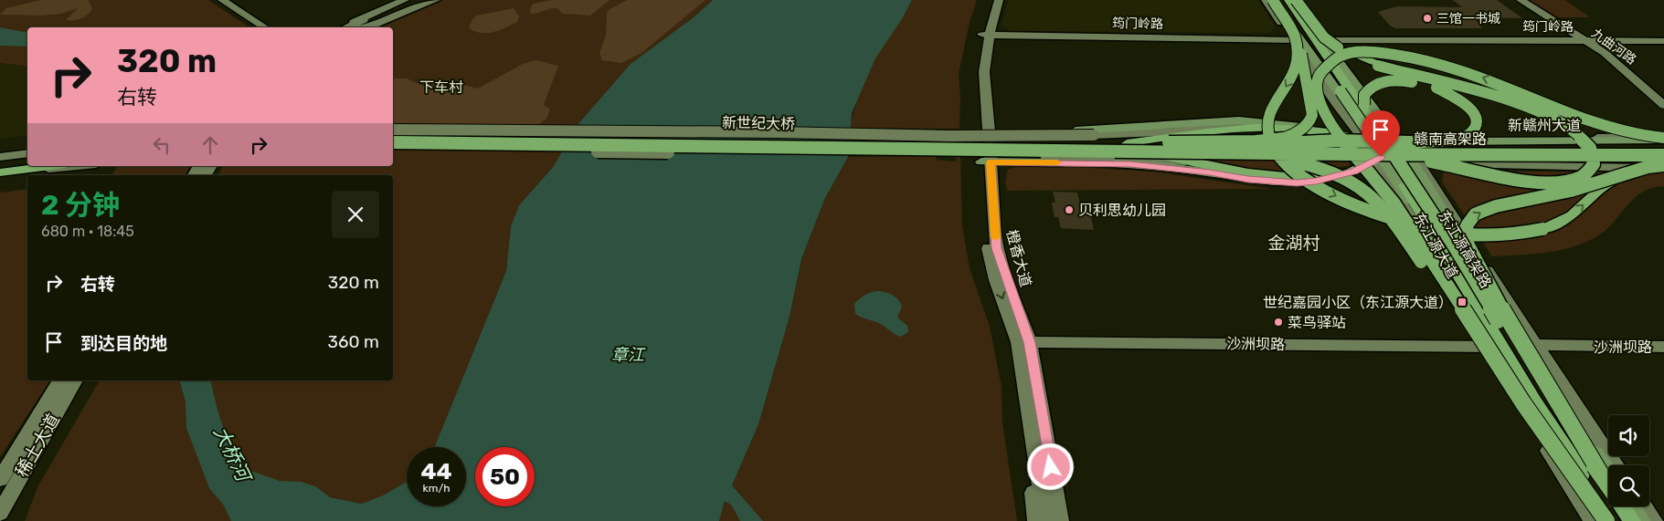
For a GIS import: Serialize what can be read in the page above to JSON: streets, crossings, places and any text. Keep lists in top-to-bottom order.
{
  "streets": {
    "highway": ["新世纪大桥", "赣南高架路", "东江源高架路"],
    "main road": ["新赣州大道", "东江源大道"],
    "street": [
      "筠门岭路",
      "九曲河路",
      "橙香大道",
      "沙洲坝路",
      "稀土大道"
    ]
  },
  "crossings": [
    ["筠门岭路", "九曲河路"],
    ["筠门岭路", "橙香大道"],
    ["新世纪大桥", "赣南高架路"],
    ["新赣州大道", "东江源大道"],
    ["新赣州大道", "东江源高架路"],
    ["东江源大道", "东江源高架路"],
    ["东江源大道", "沙洲坝路"],
    ["橙香大道", "沙洲坝路"]
  ],
  "districts": ["下车村", "金湖村"],
  "water": ["章江", "大桥河"],
  "places": {
    "other": ["三馆一书城", "贝利思幼儿园", "菜鸟驿站"],
    "transit": ["世纪嘉园小区（东江源大道）"]
  },
  "page": {
    "turn": ["320 m", "右转"],
    "heading": ["2 分钟", "680 m · 18:45"],
    "list": [
      {
        "name": "右转",
        "value": "320 m"
      },
      {
        "name": "到达目的地",
        "value": "360 m"
      }
    ],
    "speed": "44 km/h",
    "limit": "50"
  }
}
